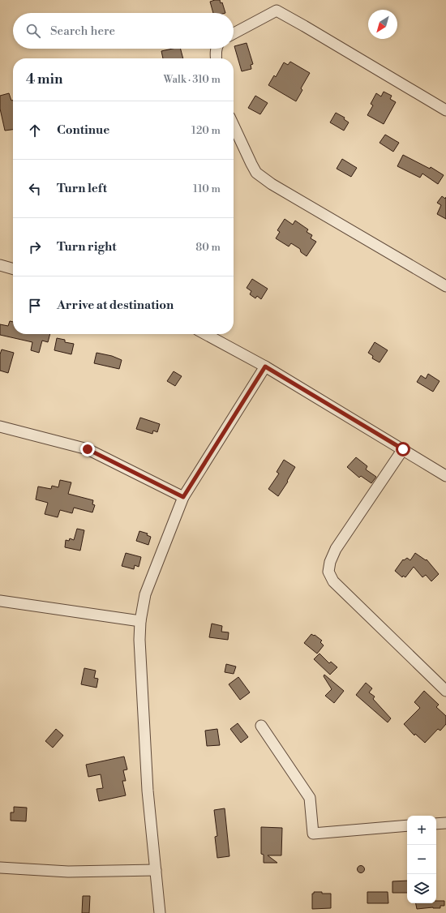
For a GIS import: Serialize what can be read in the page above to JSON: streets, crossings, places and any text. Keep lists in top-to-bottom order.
{
  "north": "bottom left",
  "page": {
    "search": "Search here",
    "heading": ["4 min", "Walk · 310 m"],
    "list": [
      ["Continue", "120 m"],
      ["Turn left", "110 m"],
      ["Turn right", "80 m"],
      "Arrive at destination"
    ],
    "map_buttons": ["+", "−"]
  }
}
